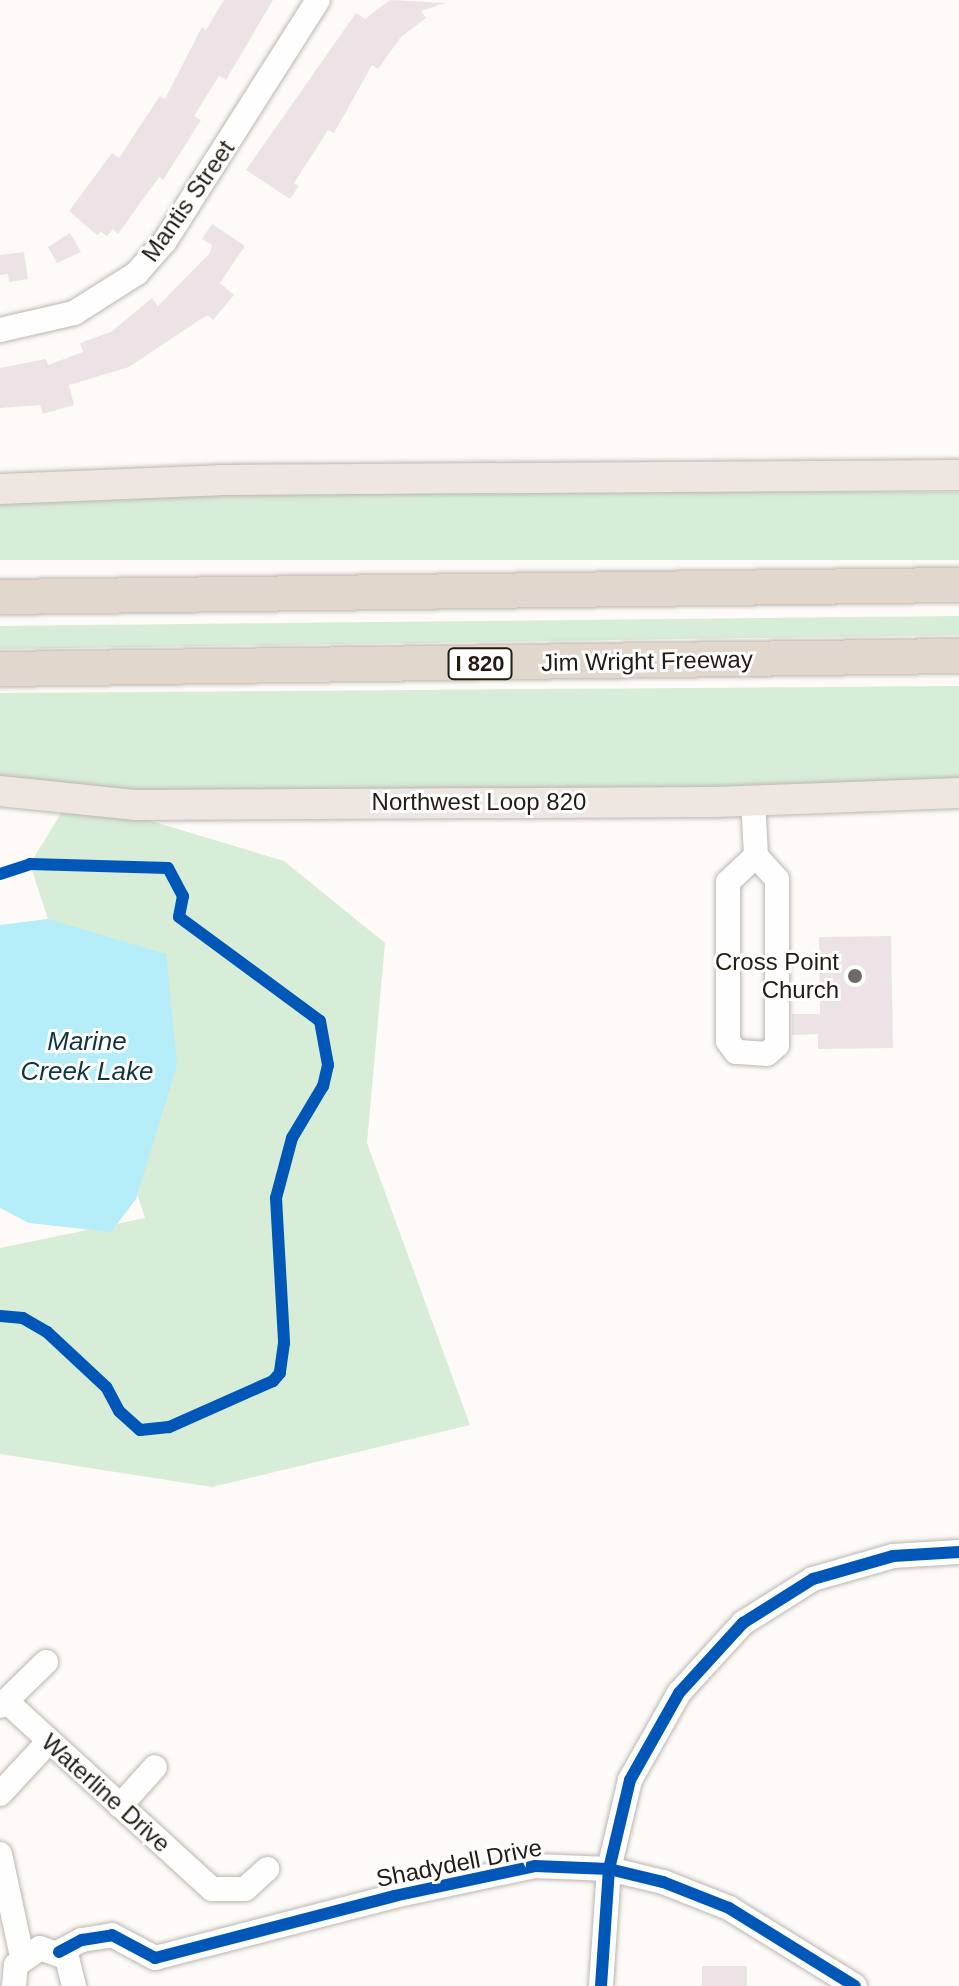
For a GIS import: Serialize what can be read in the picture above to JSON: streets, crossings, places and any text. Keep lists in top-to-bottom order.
{
  "streets": {
    "highway": ["Jim Wright Freeway", "I 820"],
    "main road": ["Northwest Loop 820"],
    "street": ["Mantis Street", "Waterline Drive", "Shadydell Drive"]
  },
  "water": ["Marine Creek Lake"],
  "places": ["Cross Point Church"]
}
